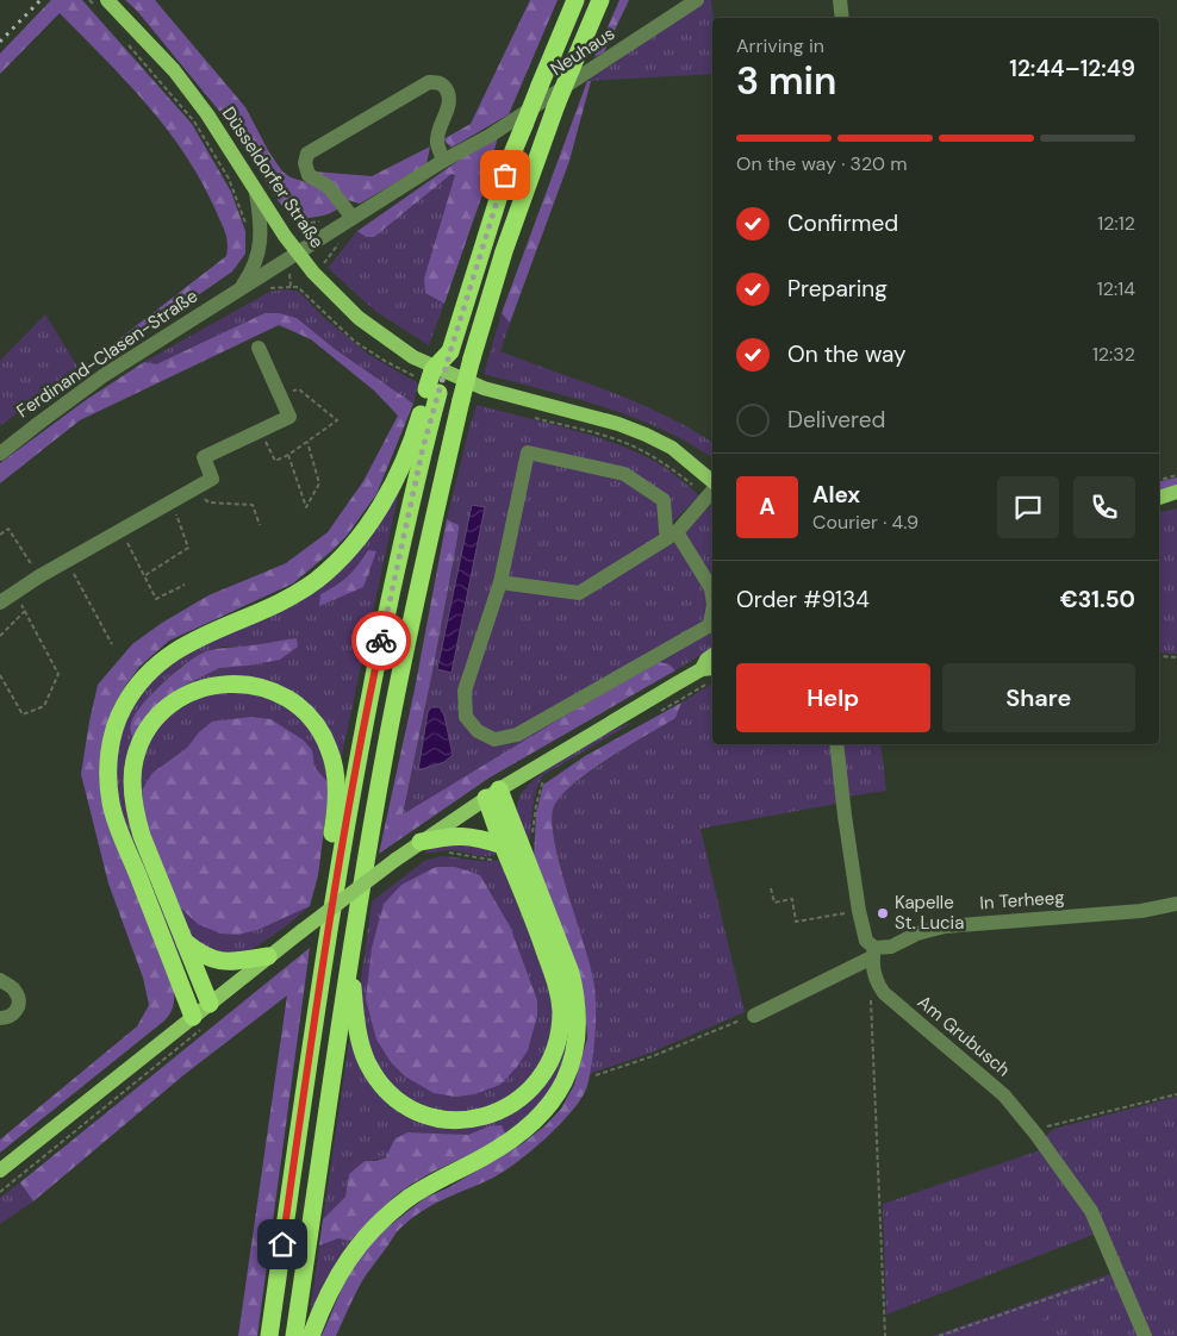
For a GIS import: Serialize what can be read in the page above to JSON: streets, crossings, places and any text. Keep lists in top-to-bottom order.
{
  "streets": {
    "main road": ["Düsseldorfer Straße"],
    "street": [
      "Neuhaus",
      "Ferdinand-Clasen-Straße",
      "In Terheeg",
      "Am Grubusch"
    ]
  },
  "crossings": [
    ["Neuhaus", "Ferdinand-Clasen-Straße"],
    ["Düsseldorfer Straße", "Ferdinand-Clasen-Straße"],
    ["In Terheeg", "Am Grubusch"]
  ],
  "places": ["Kapelle St. Lucia"],
  "page": {
    "heading": ["3 min", "Arriving in", "12:44–12:49"],
    "panel": [
      "Alex",
      "Courier · 4.9",
      "Order #9134",
      "€31.50"
    ],
    "bar": "On the way · 320 m",
    "list": [
      ["Confirmed", "12:12"],
      ["Preparing", "12:14"],
      ["On the way", "12:32"],
      "Delivered"
    ],
    "round": "A",
    "buttons": ["Help", "Share"]
  }
}
